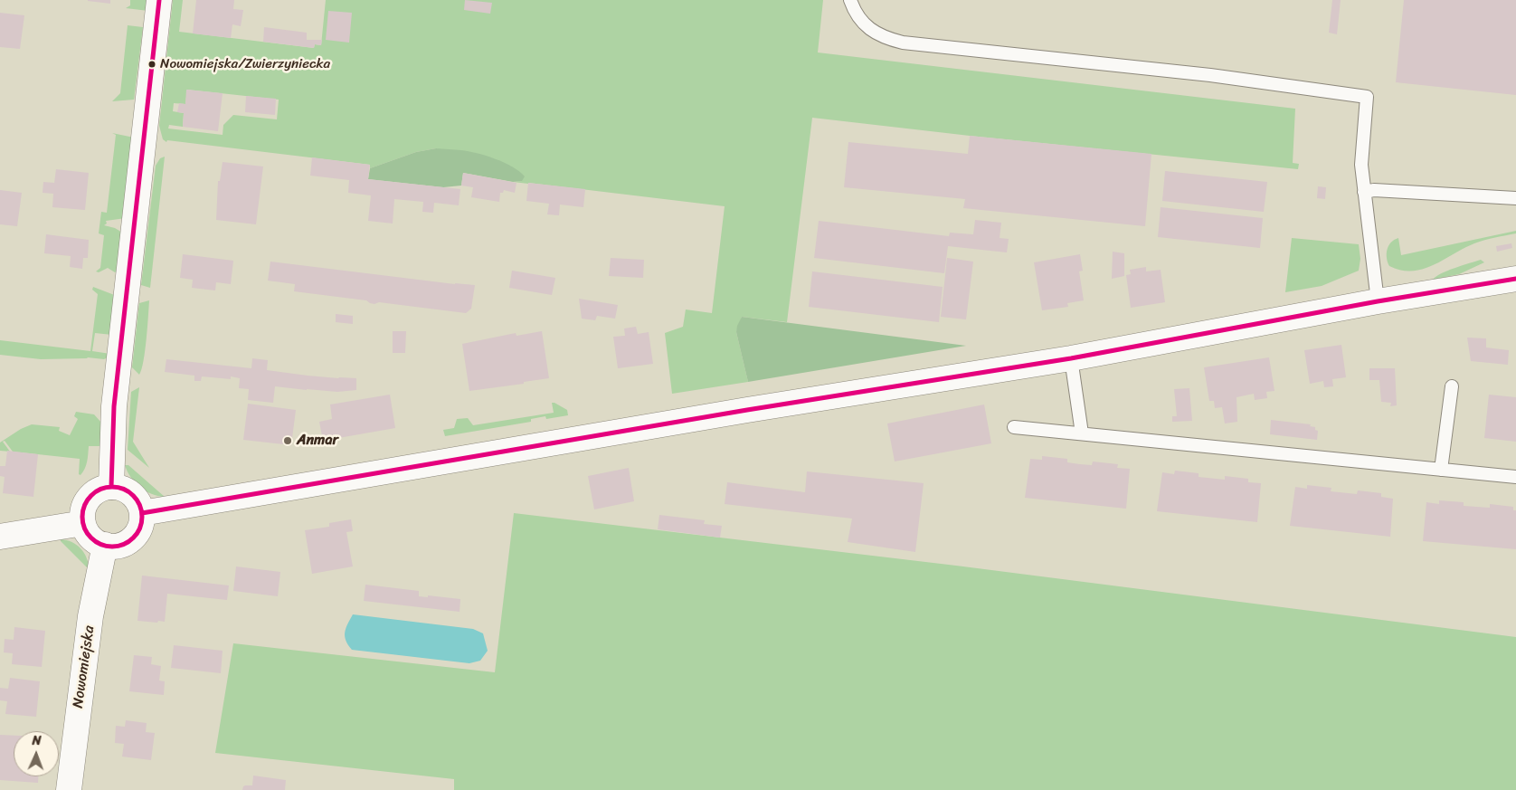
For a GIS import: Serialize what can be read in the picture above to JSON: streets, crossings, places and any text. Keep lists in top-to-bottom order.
{
  "streets": {
    "street": ["Nowomiejska"]
  },
  "places": ["Nowomiejska/Zwierzyniecka", "Anmar"],
  "north": "top"
}
